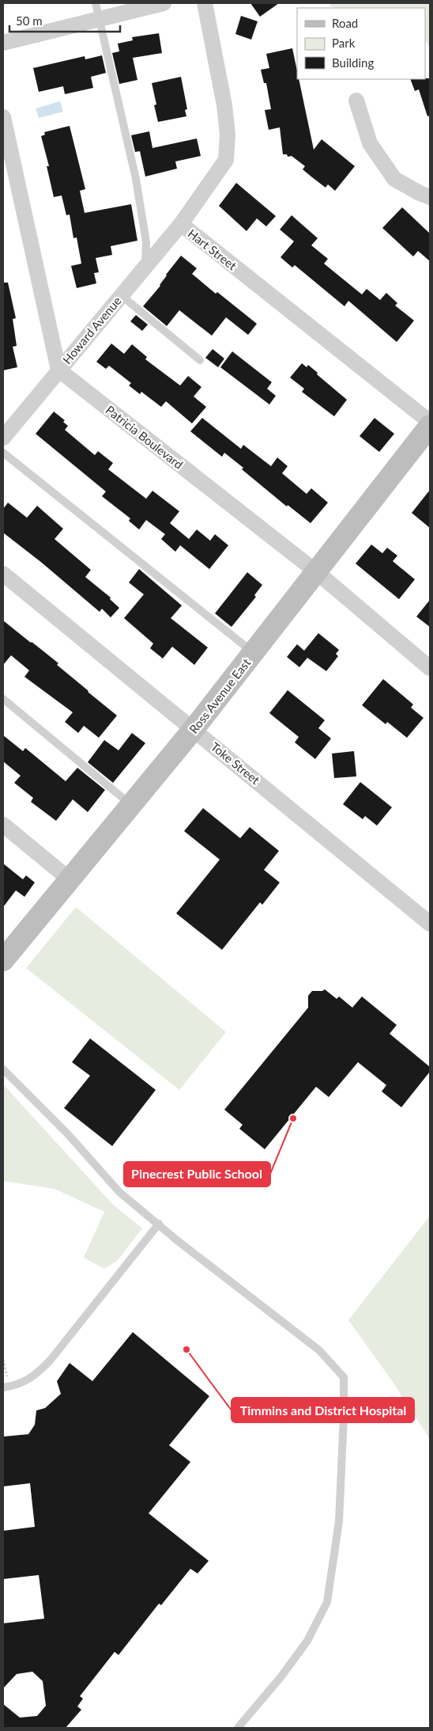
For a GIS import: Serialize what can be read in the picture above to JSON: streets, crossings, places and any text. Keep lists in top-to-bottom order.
{
  "streets": {
    "main road": ["Ross Avenue East"],
    "street": [
      "Hart Street",
      "Howard Avenue",
      "Patricia Boulevard",
      "Toke Street"
    ]
  },
  "crossings": [
    ["Hart Street", "Howard Avenue"],
    ["Howard Avenue", "Patricia Boulevard"],
    ["Patricia Boulevard", "Ross Avenue East"],
    ["Ross Avenue East", "Toke Street"]
  ],
  "places": ["Pinecrest Public School", "Timmins and District Hospital"],
  "legend": ["Road", "Park", "Building"],
  "scale_bar": "50 m"
}
